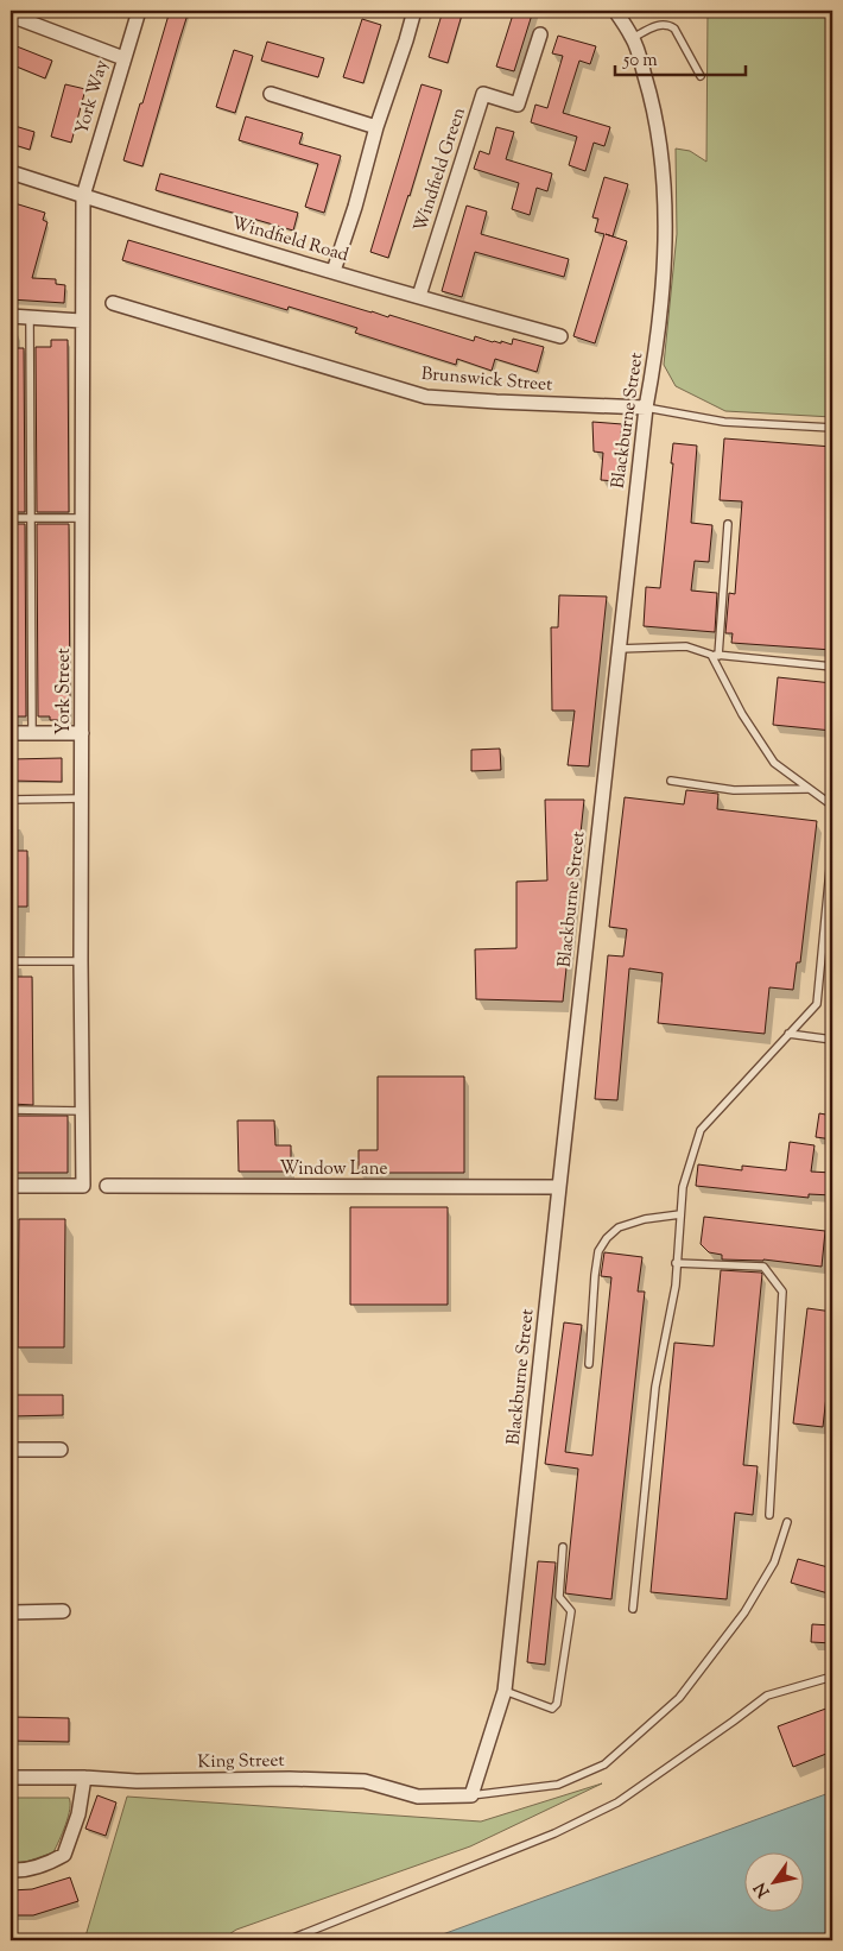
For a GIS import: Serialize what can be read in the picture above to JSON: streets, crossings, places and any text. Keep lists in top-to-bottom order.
{
  "streets": {
    "street": [
      "York Way",
      "Windfield Green",
      "Windfield Road",
      "Brunswick Street",
      "Blackburne Street",
      "York Street",
      "Window Lane",
      "King Street"
    ]
  },
  "crossings": [
    ["York Way", "Windfield Road"],
    ["York Way", "York Street"],
    ["Windfield Green", "Windfield Road"],
    ["Windfield Road", "York Street"],
    ["Brunswick Street", "Blackburne Street"],
    ["Blackburne Street", "Window Lane"],
    ["Blackburne Street", "King Street"]
  ],
  "scale_bar": "50 m",
  "north": "bottom left"
}
